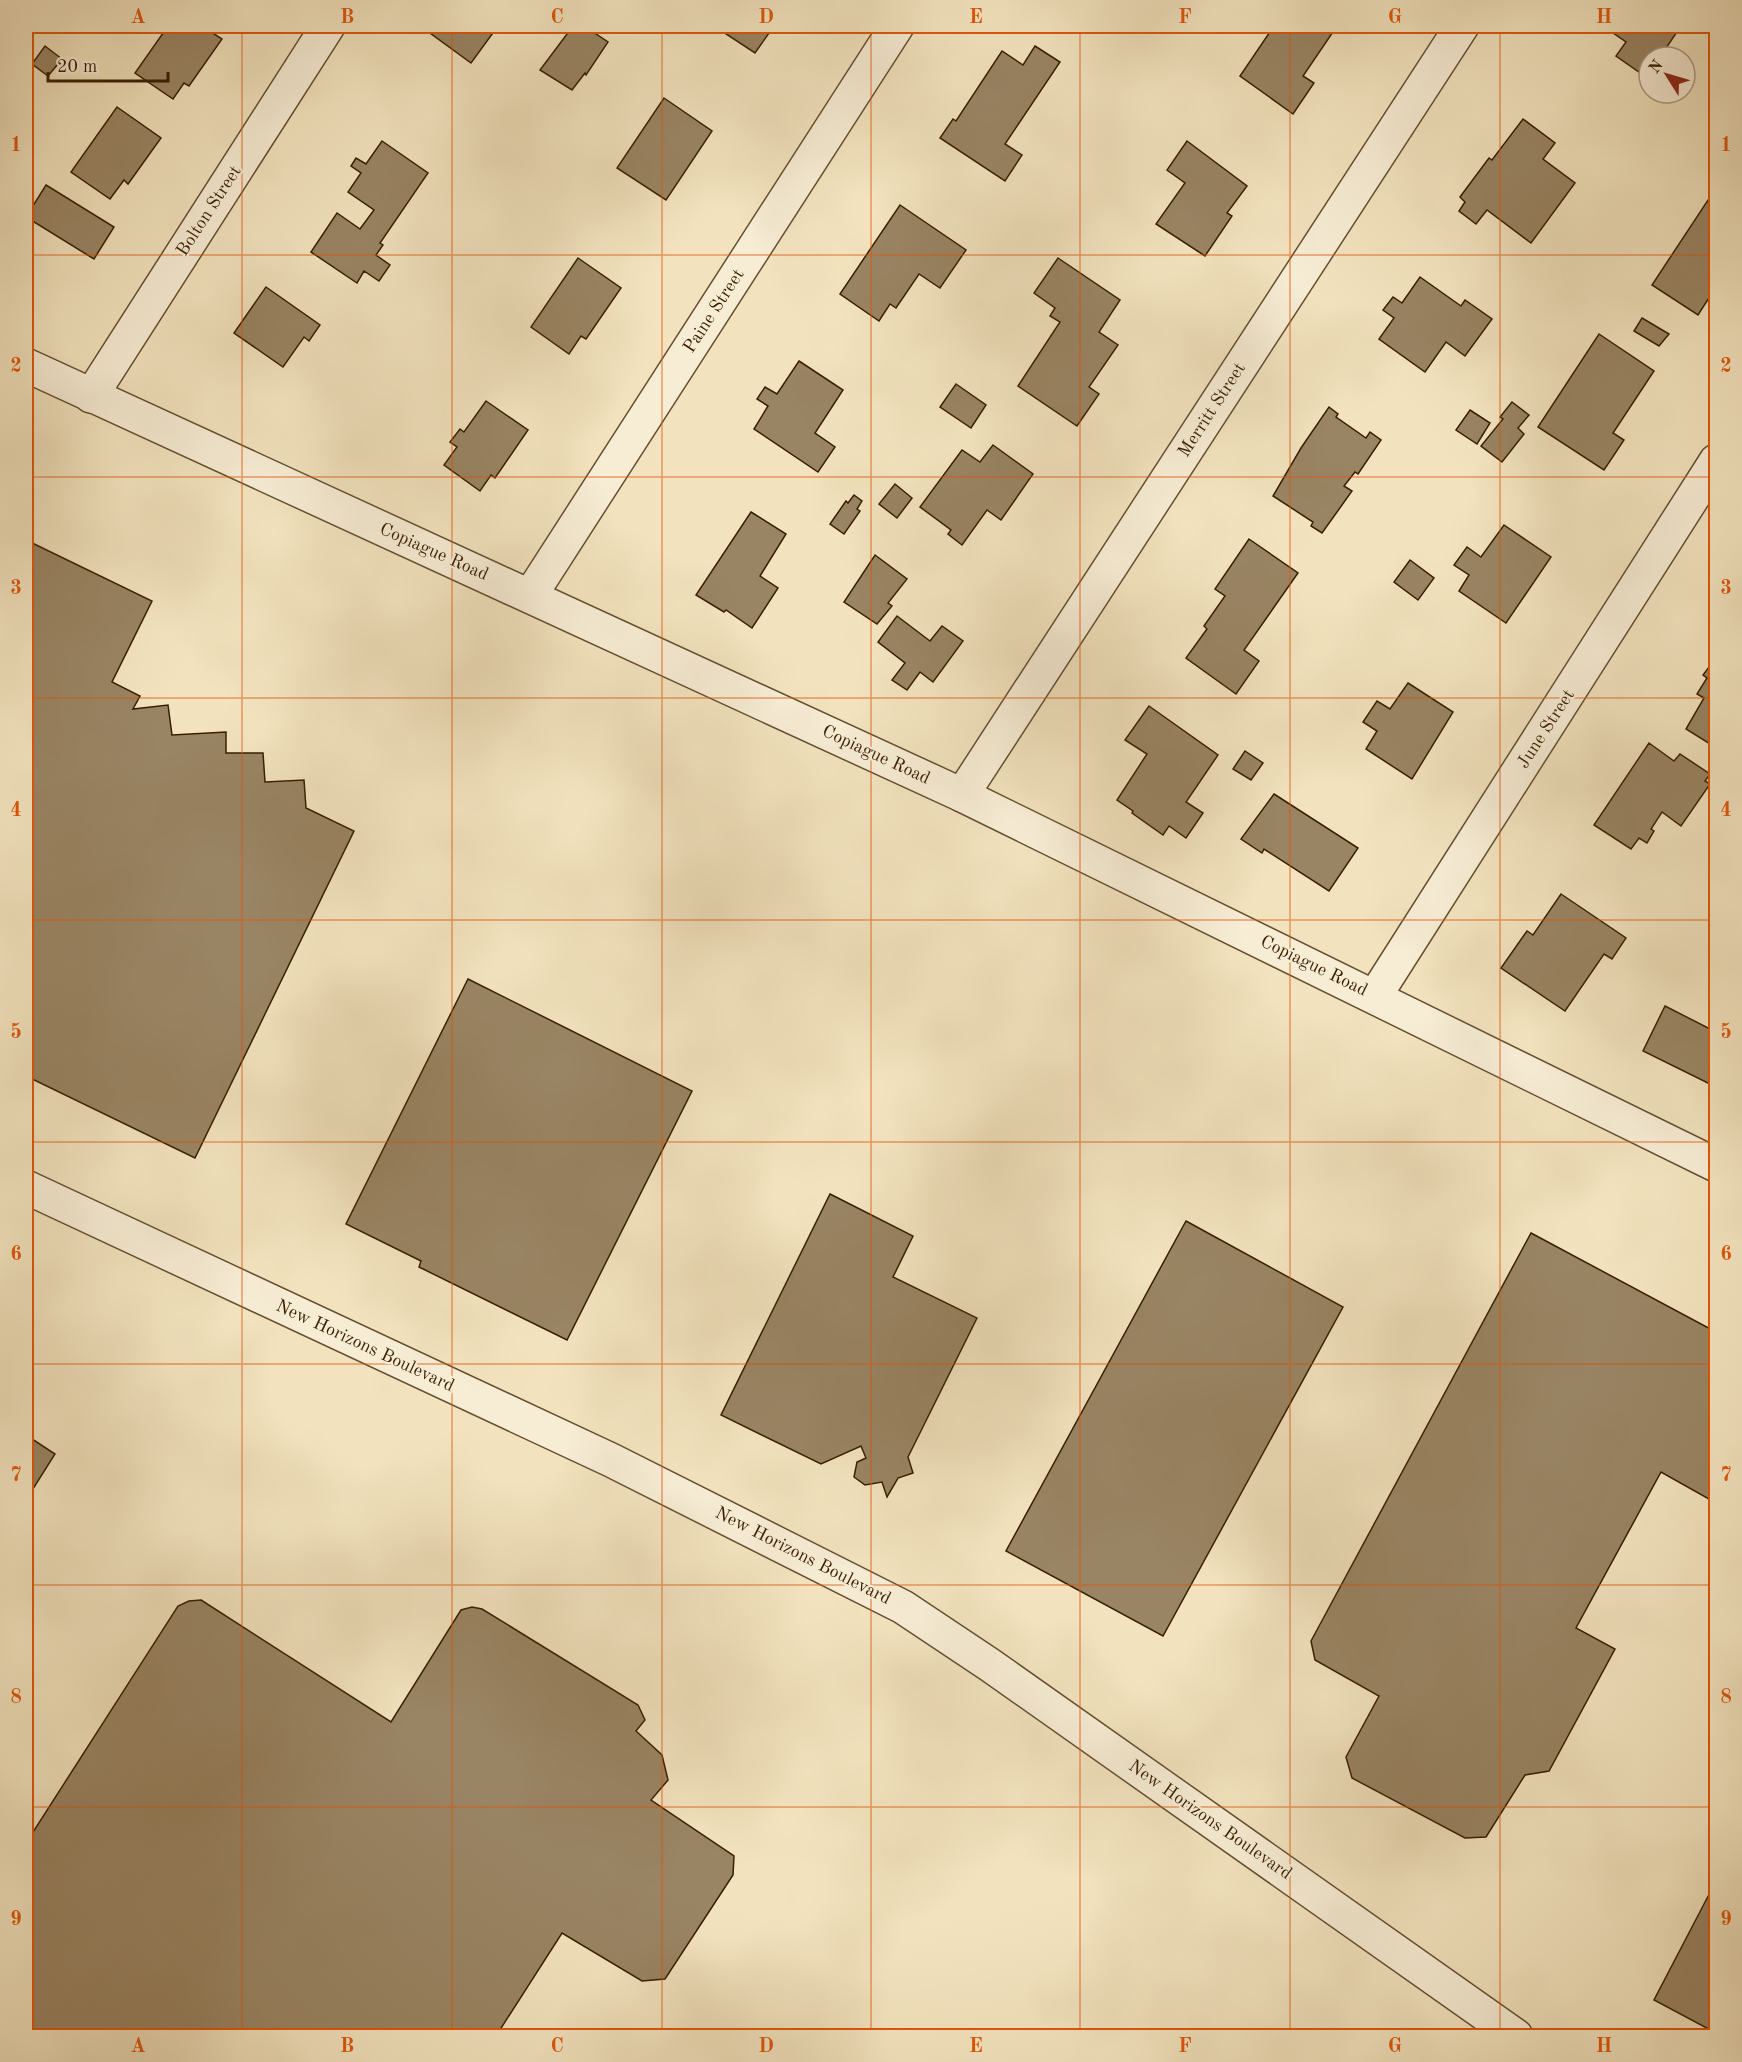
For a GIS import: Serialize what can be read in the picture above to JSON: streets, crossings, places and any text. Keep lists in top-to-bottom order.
{
  "streets": {
    "street": [
      "Bolton Street",
      "Paine Street",
      "Merritt Street",
      "Copiague Road",
      "June Street",
      "New Horizons Boulevard"
    ]
  },
  "crossings": [
    ["Bolton Street", "Copiague Road"],
    ["Paine Street", "Copiague Road"],
    ["Merritt Street", "Copiague Road"],
    ["Copiague Road", "June Street"]
  ],
  "scale_bar": "20 m",
  "north": "top left",
  "grid": {
    "columns": [
      "A",
      "B",
      "C",
      "D",
      "E",
      "F",
      "G",
      "H"
    ],
    "rows": [
      "1",
      "2",
      "3",
      "4",
      "5",
      "6",
      "7",
      "8",
      "9"
    ]
  }
}
